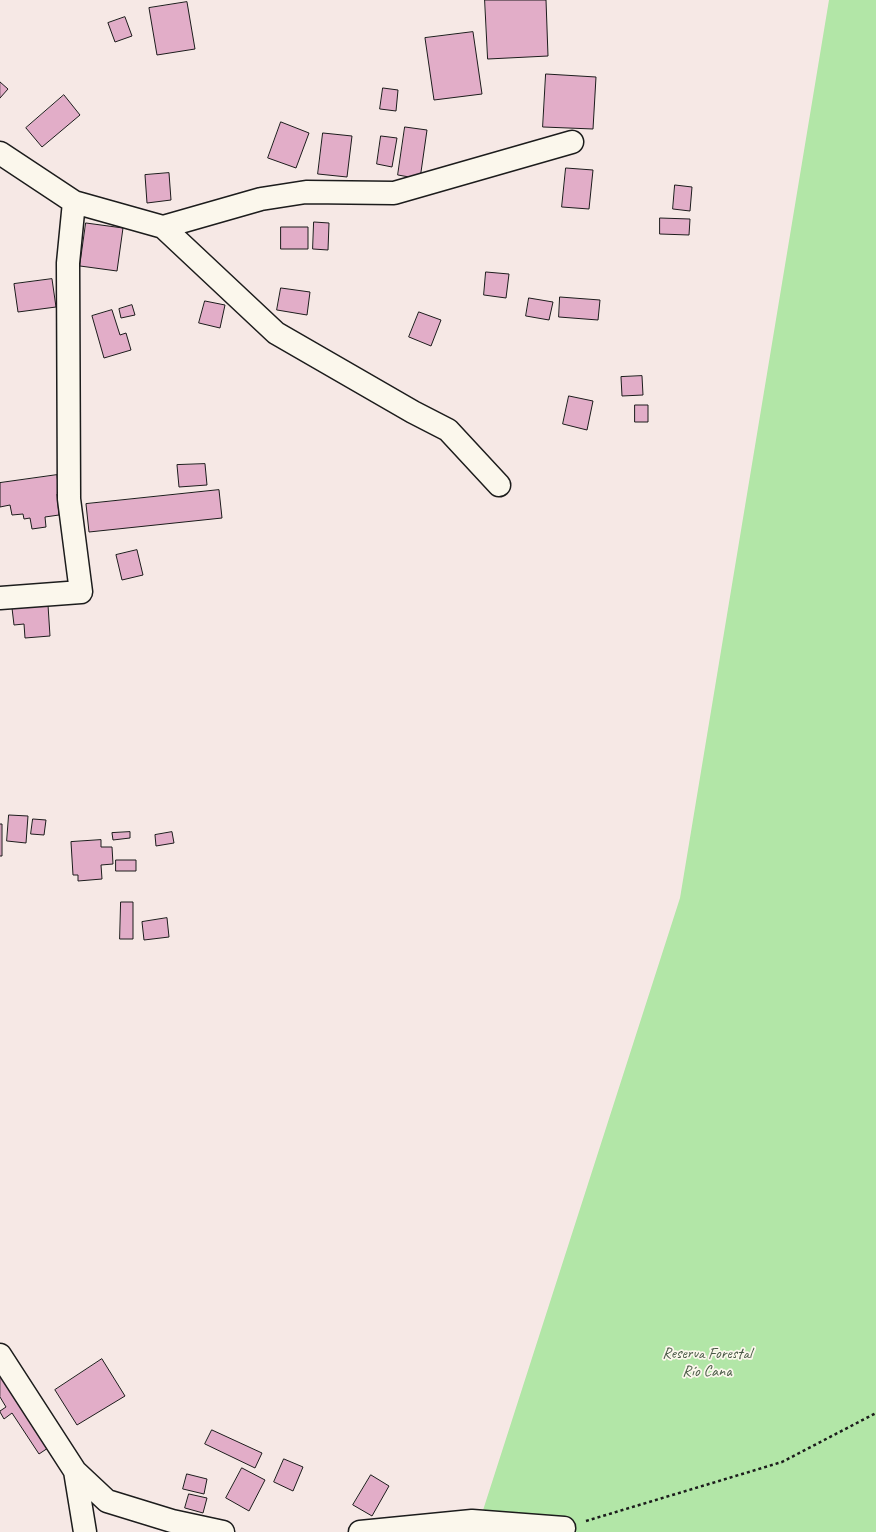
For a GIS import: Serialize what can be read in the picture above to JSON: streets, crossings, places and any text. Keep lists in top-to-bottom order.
{
  "parks": ["Reserva Forestal Río Cana"]
}
